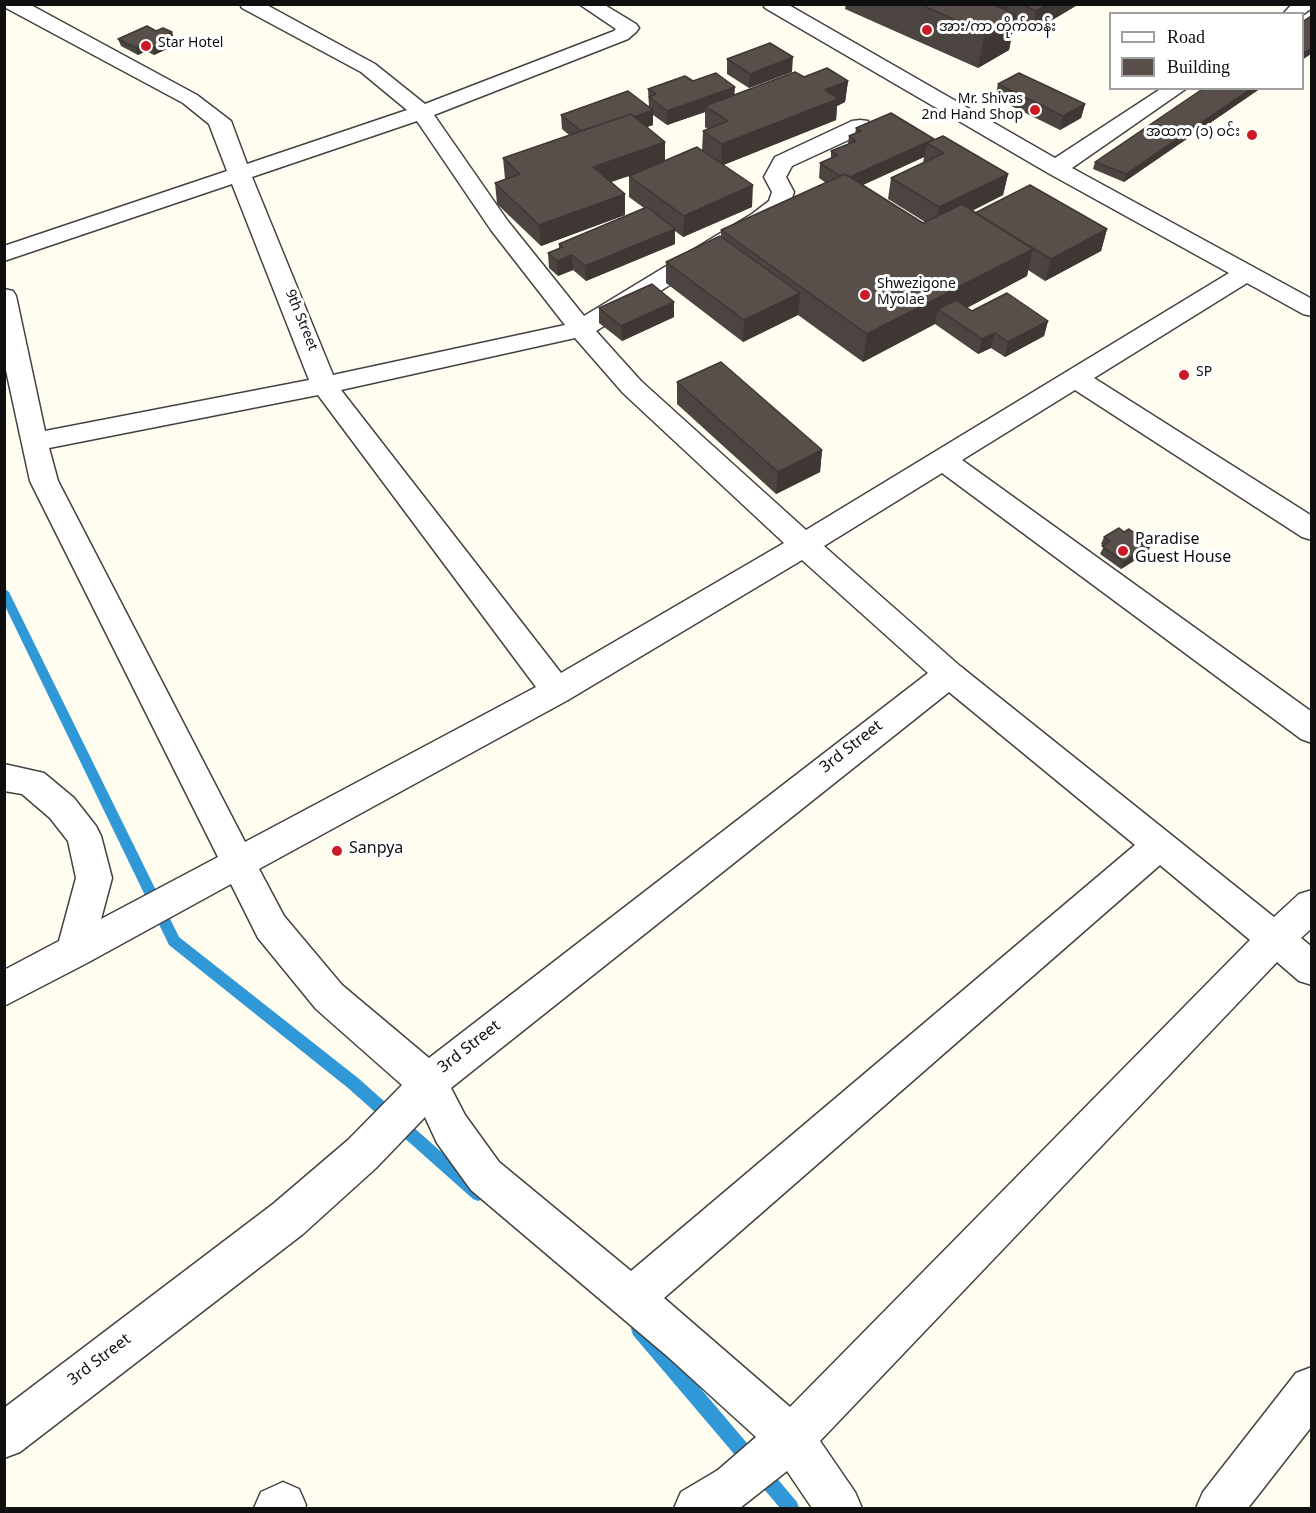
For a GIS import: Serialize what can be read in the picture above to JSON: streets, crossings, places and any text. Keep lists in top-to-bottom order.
{
  "streets": {
    "street": ["9th Street", "3rd Street"]
  },
  "places": [
    "အား/ကာ တိုက်တန်း",
    "Star Hotel",
    "Mr. Shivas 2nd Hand Shop",
    "အထက (၁) ဝင်း",
    "Shwezigone Myolae",
    "SP",
    "Paradise Guest House",
    "Sanpya"
  ],
  "legend": ["Road", "Building"]
}
